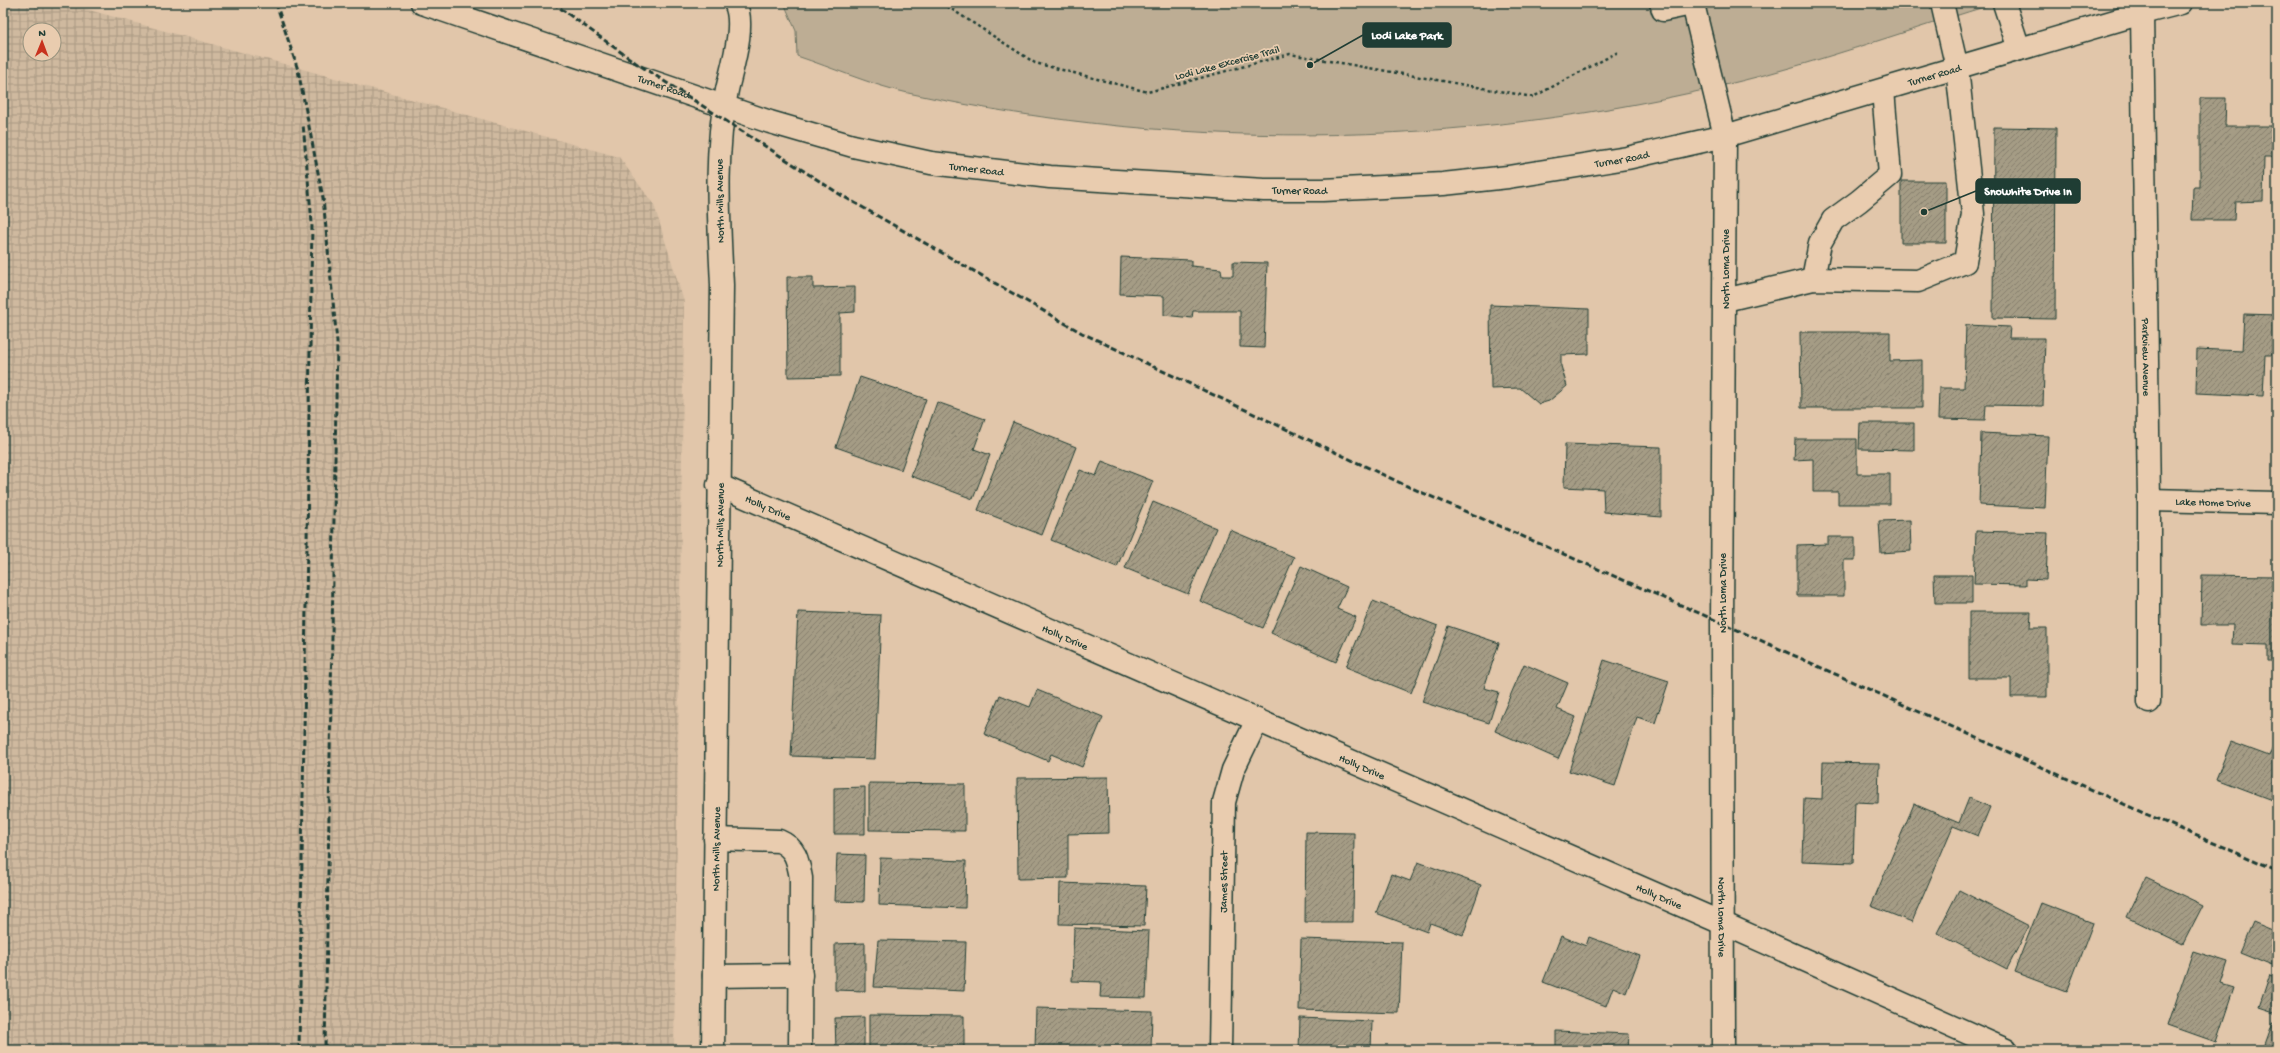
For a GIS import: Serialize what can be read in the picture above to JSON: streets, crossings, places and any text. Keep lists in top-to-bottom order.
{
  "streets": {
    "street": [
      "Turner Road",
      "North Mills Avenue",
      "North Loma Drive",
      "Parkview Avenue",
      "Lake Home Drive",
      "Holly Drive",
      "James Street"
    ],
    "path": ["Lodi Lake Excercise Trail"]
  },
  "crossings": [
    ["Turner Road", "North Mills Avenue"],
    ["Turner Road", "North Loma Drive"],
    ["Turner Road", "Parkview Avenue"],
    ["North Mills Avenue", "Holly Drive"],
    ["North Loma Drive", "Holly Drive"],
    ["Parkview Avenue", "Lake Home Drive"],
    ["Holly Drive", "James Street"]
  ],
  "places": ["Lodi Lake Park", "Snowhite Drive In"],
  "north": "top"
}
